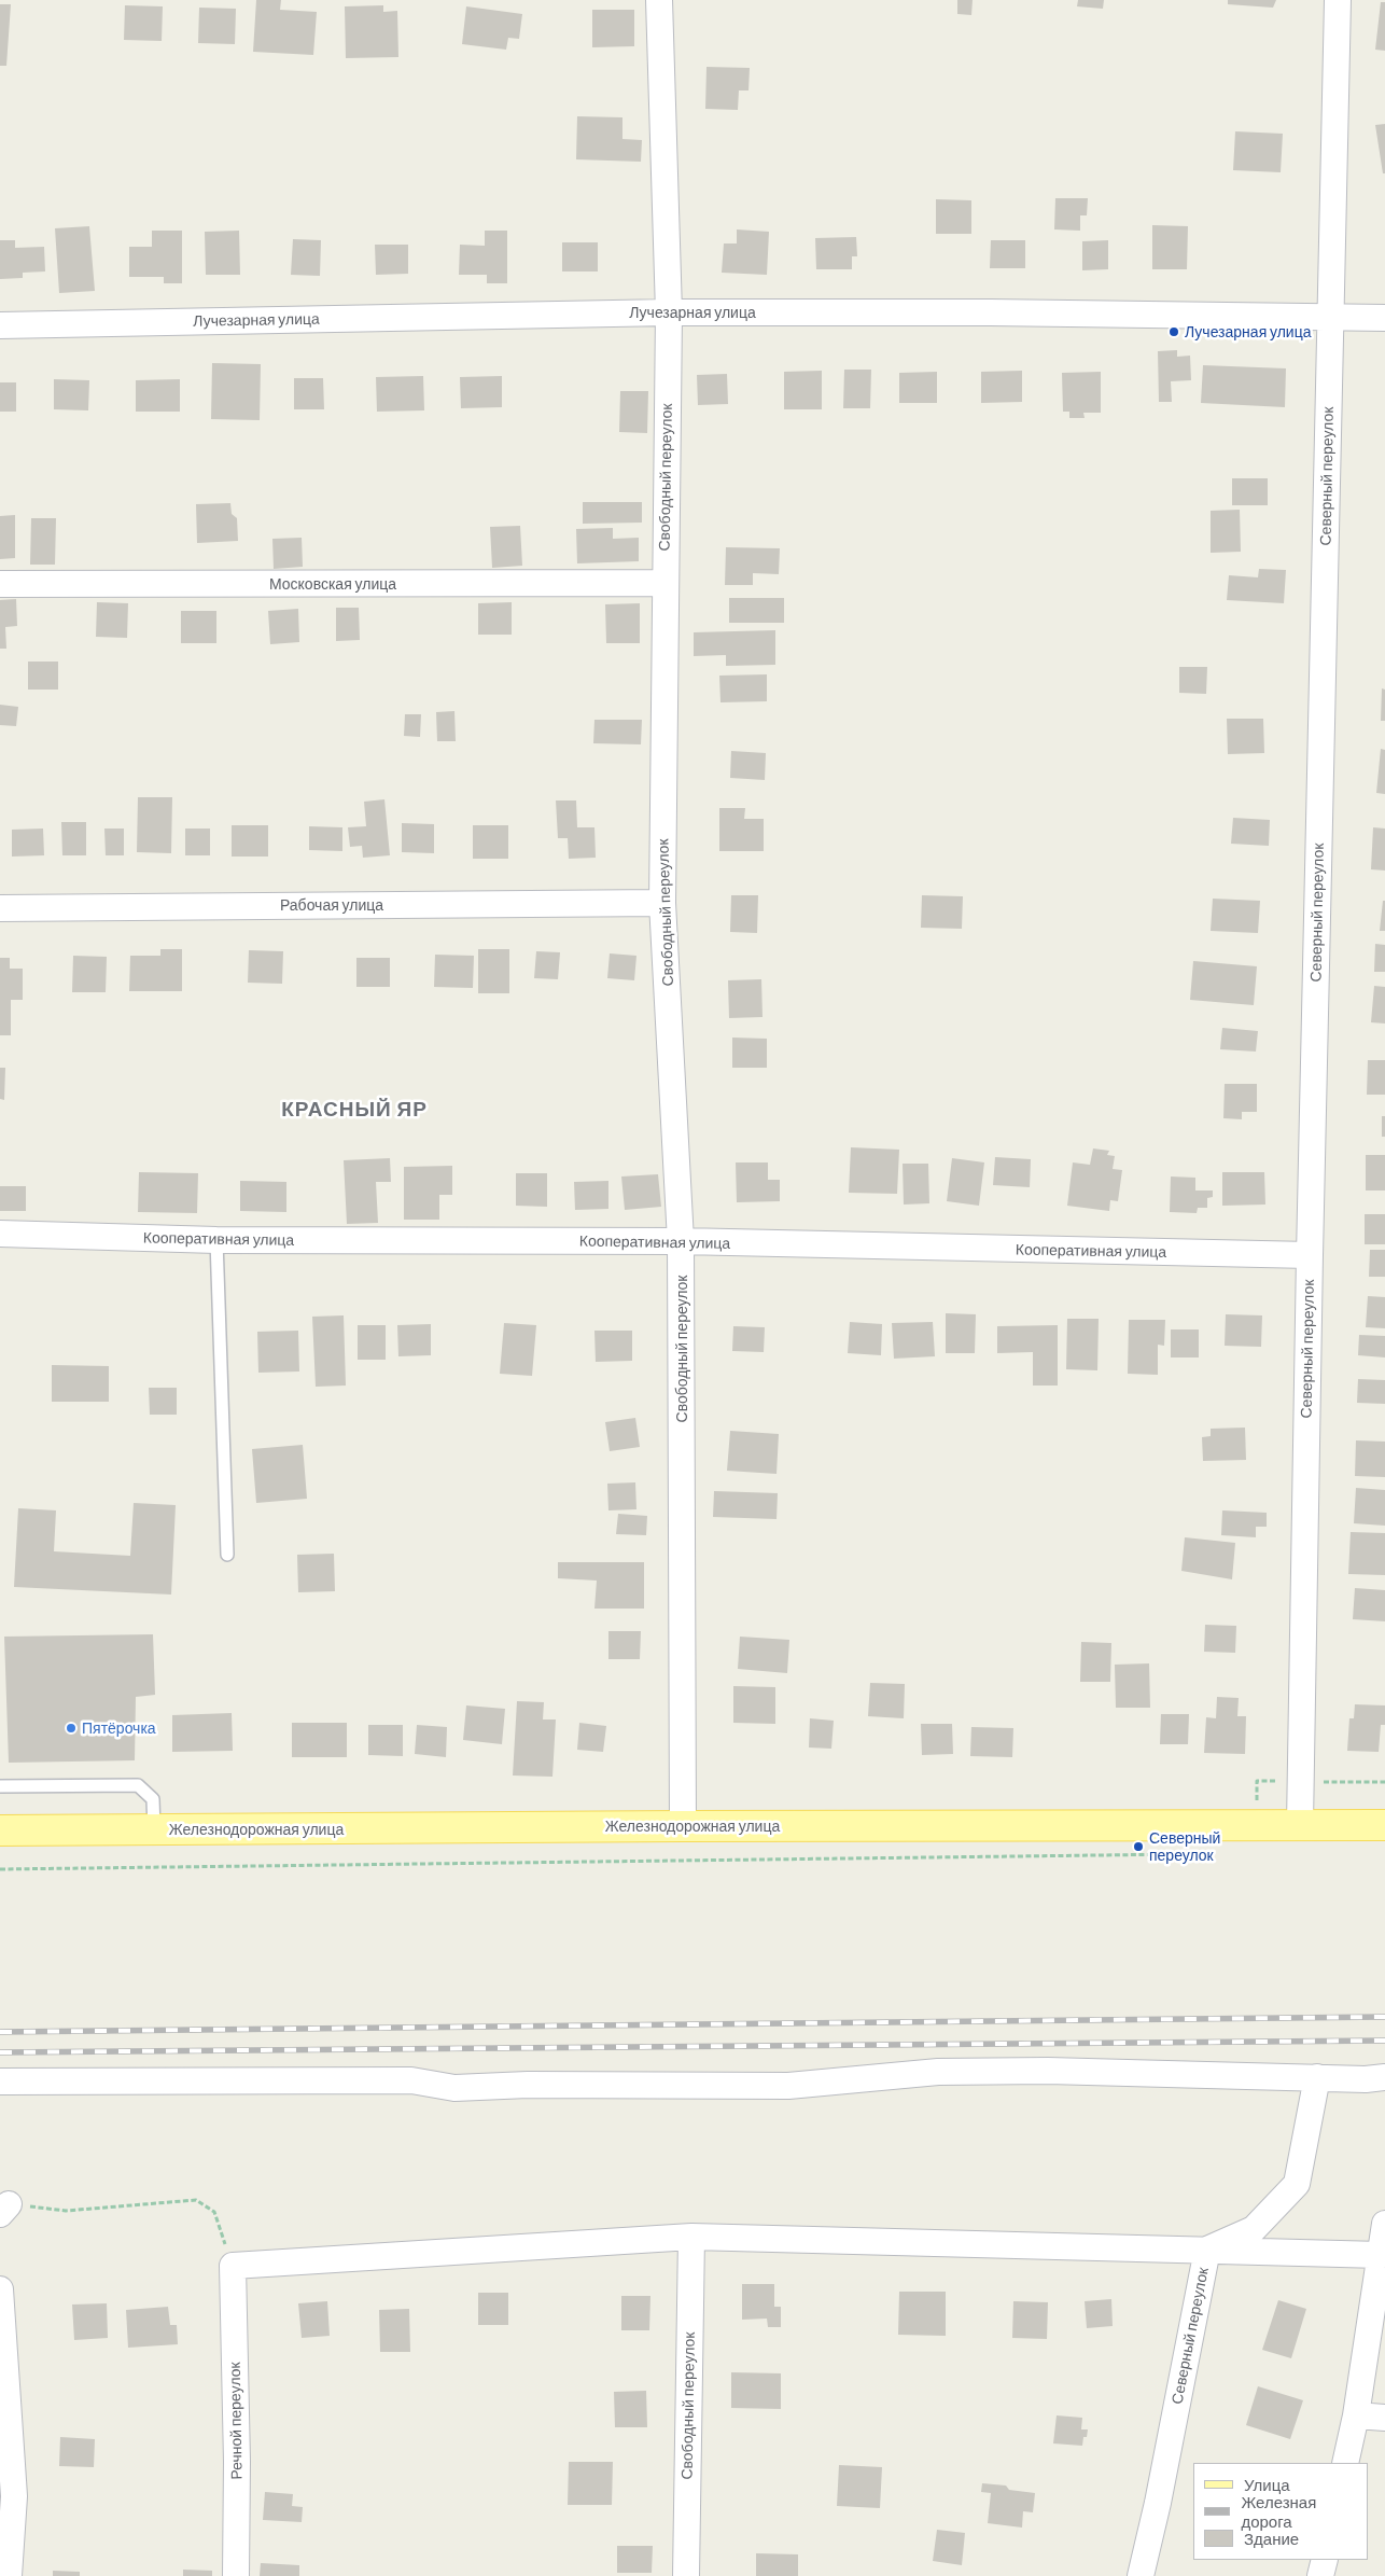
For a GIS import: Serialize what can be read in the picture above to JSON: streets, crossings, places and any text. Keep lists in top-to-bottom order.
{
  "streets": {
    "main road": ["Железнодорожная улица"],
    "street": [
      "Лучезарная улица",
      "Северный переулок",
      "Свободный переулок",
      "Московская улица",
      "Рабочая улица",
      "Кооперативная улица",
      "Речной переулок"
    ]
  },
  "crossings": [
    ["Лучезарная улица", "Северный переулок"],
    ["Лучезарная улица", "Свободный переулок"],
    ["Северный переулок", "Кооперативная улица"],
    ["Северный переулок", "Железнодорожная улица"],
    ["Свободный переулок", "Московская улица"],
    ["Свободный переулок", "Рабочая улица"],
    ["Свободный переулок", "Кооперативная улица"],
    ["Свободный переулок", "Железнодорожная улица"]
  ],
  "districts": ["КРАСНЫЙ ЯР"],
  "places": ["Лучезарная улица", "Пятёрочка", "Северный переулок"],
  "legend": ["Улица", "Железная дорога", "Здание"]
}
